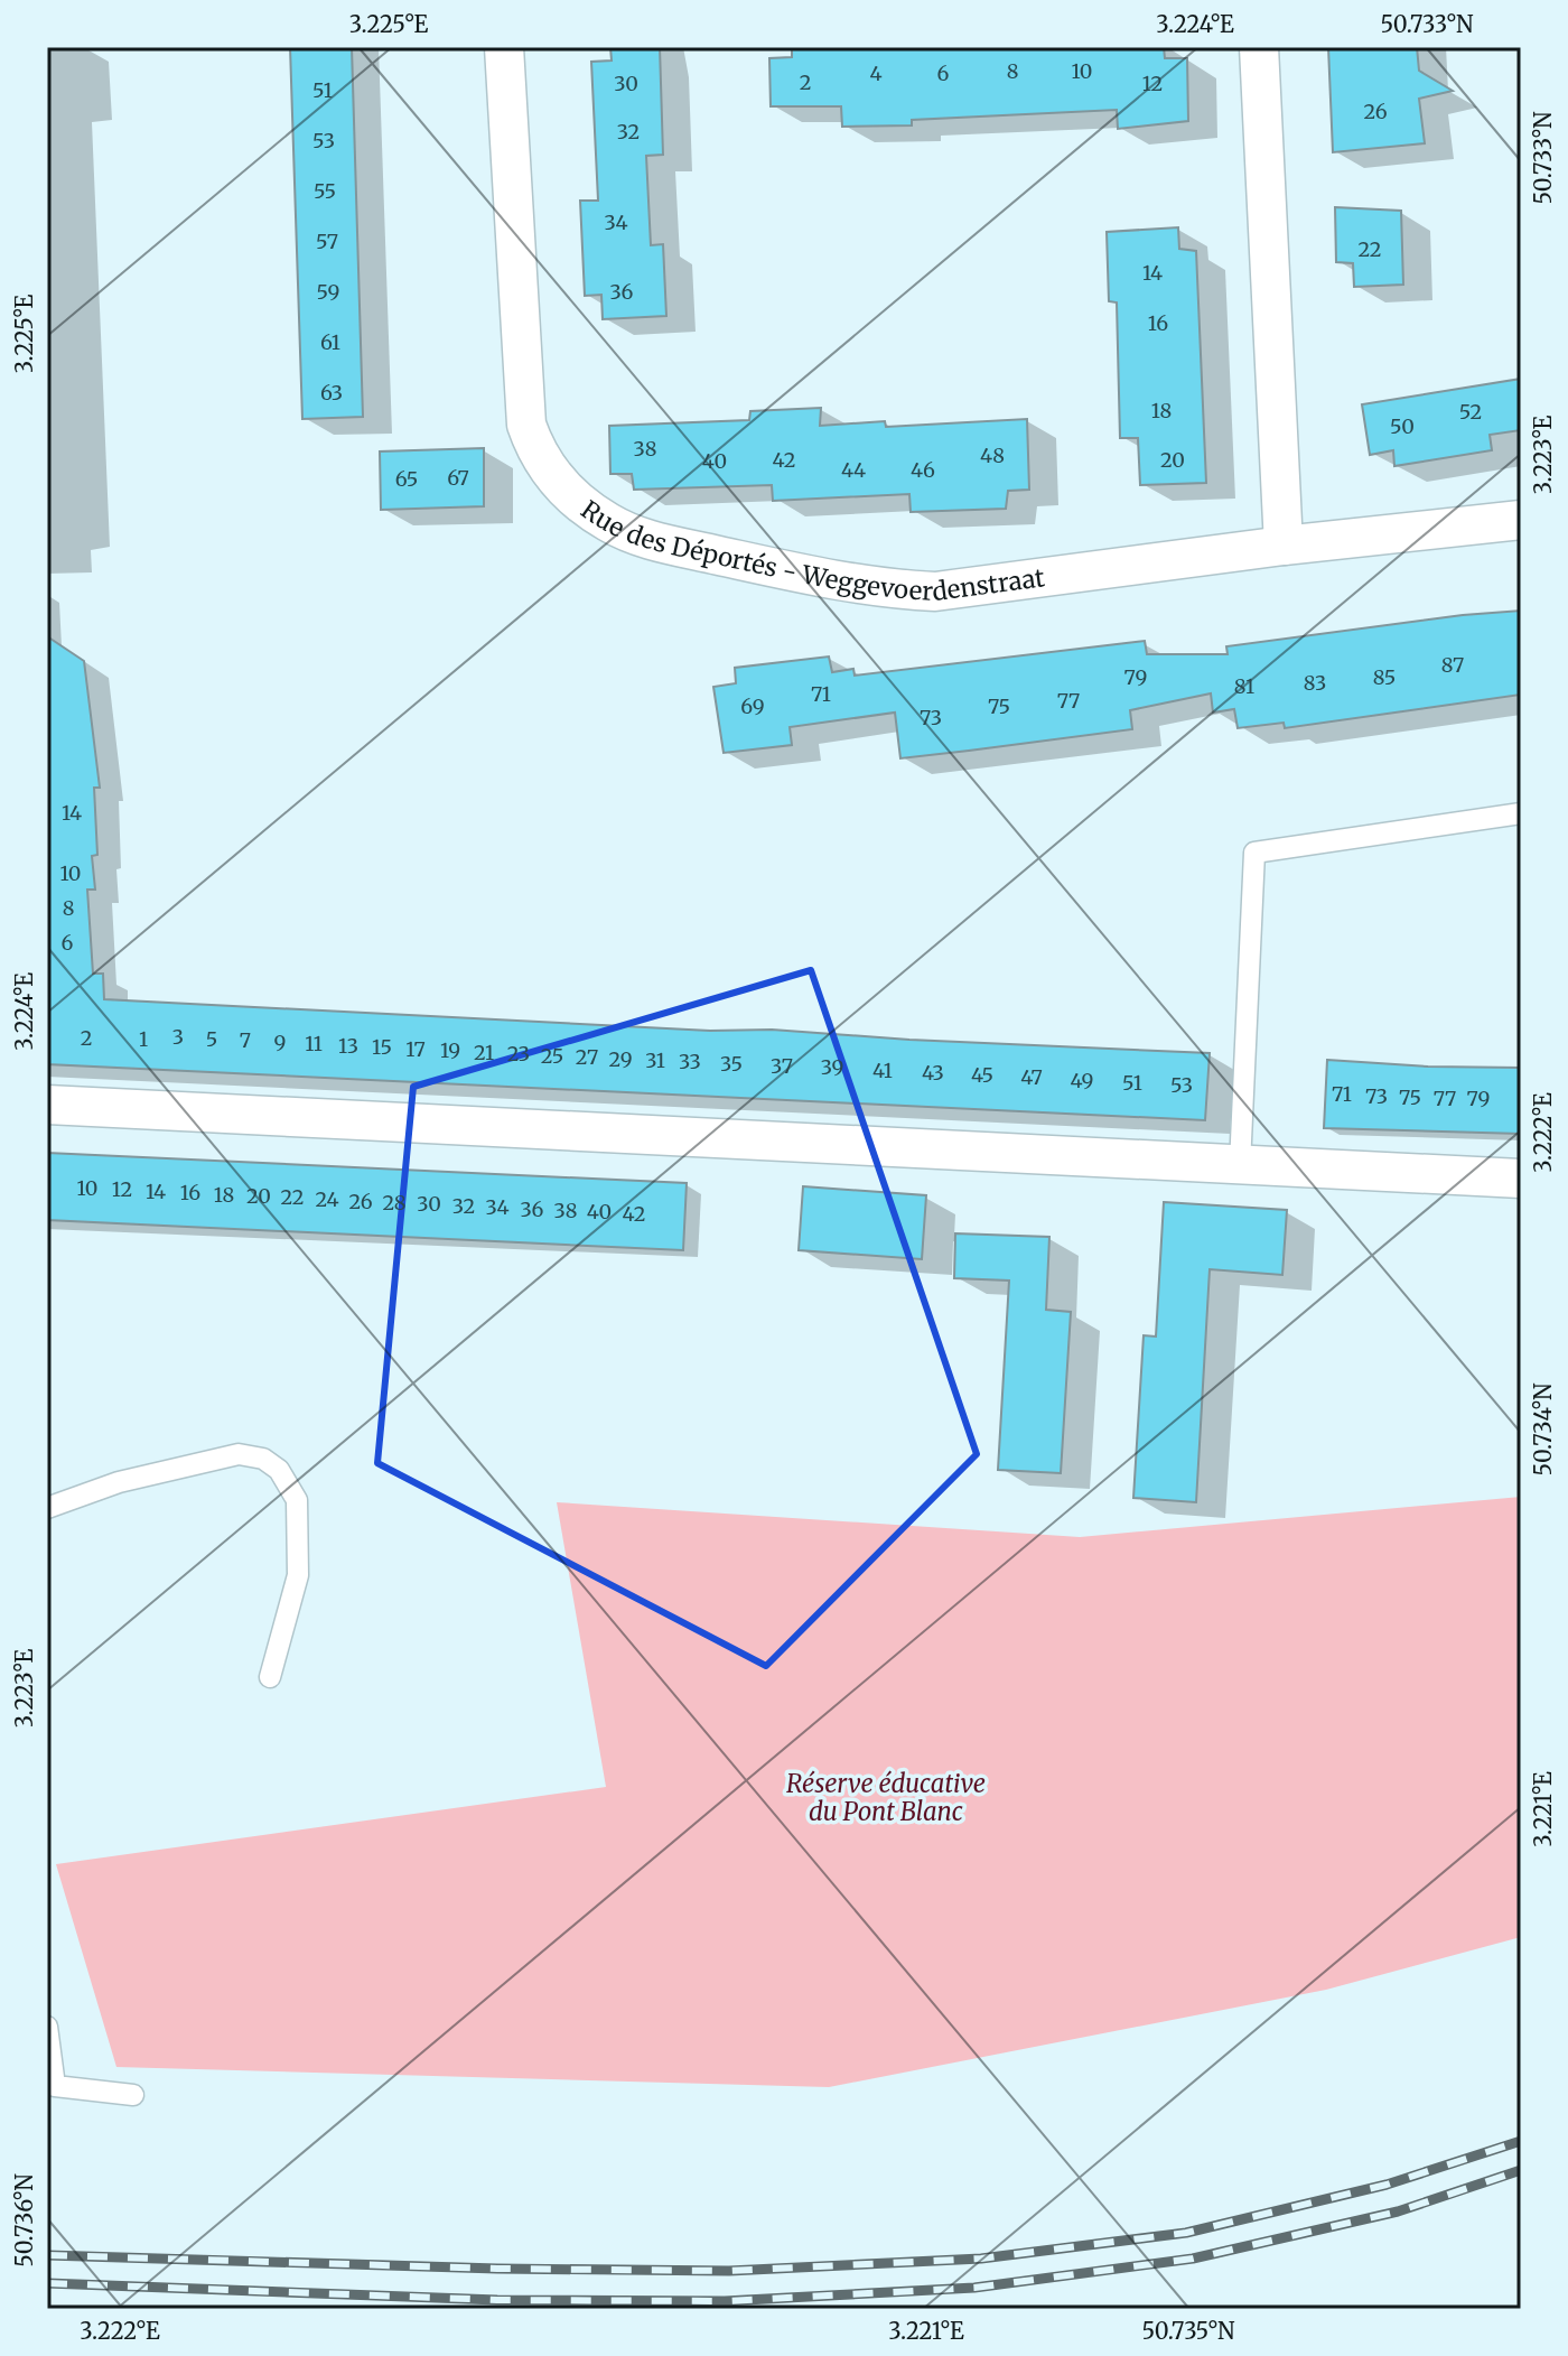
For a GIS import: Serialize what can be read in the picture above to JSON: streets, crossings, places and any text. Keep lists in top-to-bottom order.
{
  "streets": {
    "street": ["Rue des Déportés - Weggevoerdenstraat"]
  },
  "parks": ["Réserve éducative du Pont Blanc"],
  "house_numbers": [
    "8",
    "10",
    "4",
    "6",
    "2",
    "30",
    "12",
    "51",
    "26",
    "32",
    "53",
    "55",
    "34",
    "57",
    "22",
    "14",
    "59",
    "36",
    "16",
    "61",
    "63",
    "18",
    "52",
    "50",
    "38",
    "48",
    "42",
    "20",
    "40",
    "44",
    "46",
    "67",
    "65",
    "87",
    "79",
    "85",
    "83",
    "81",
    "71",
    "77",
    "69",
    "75",
    "73",
    "14",
    "10",
    "8",
    "6",
    "3",
    "2",
    "1",
    "5",
    "7",
    "9",
    "11",
    "13",
    "15",
    "17",
    "19",
    "21",
    "23",
    "25",
    "27",
    "29",
    "31",
    "33",
    "35",
    "37",
    "39",
    "41",
    "43",
    "45",
    "47",
    "49",
    "51",
    "53",
    "71",
    "73",
    "75",
    "77",
    "79",
    "10",
    "12",
    "14",
    "16",
    "18",
    "20",
    "22",
    "24",
    "26",
    "28",
    "30",
    "32",
    "34",
    "36",
    "38",
    "40",
    "42"
  ],
  "coordinates": [
    "3.225°E",
    "3.224°E",
    "50.733°N",
    "3.223°E",
    "3.222°E",
    "50.734°N",
    "3.221°E",
    "50.736°N",
    "50.735°N"
  ]
}
